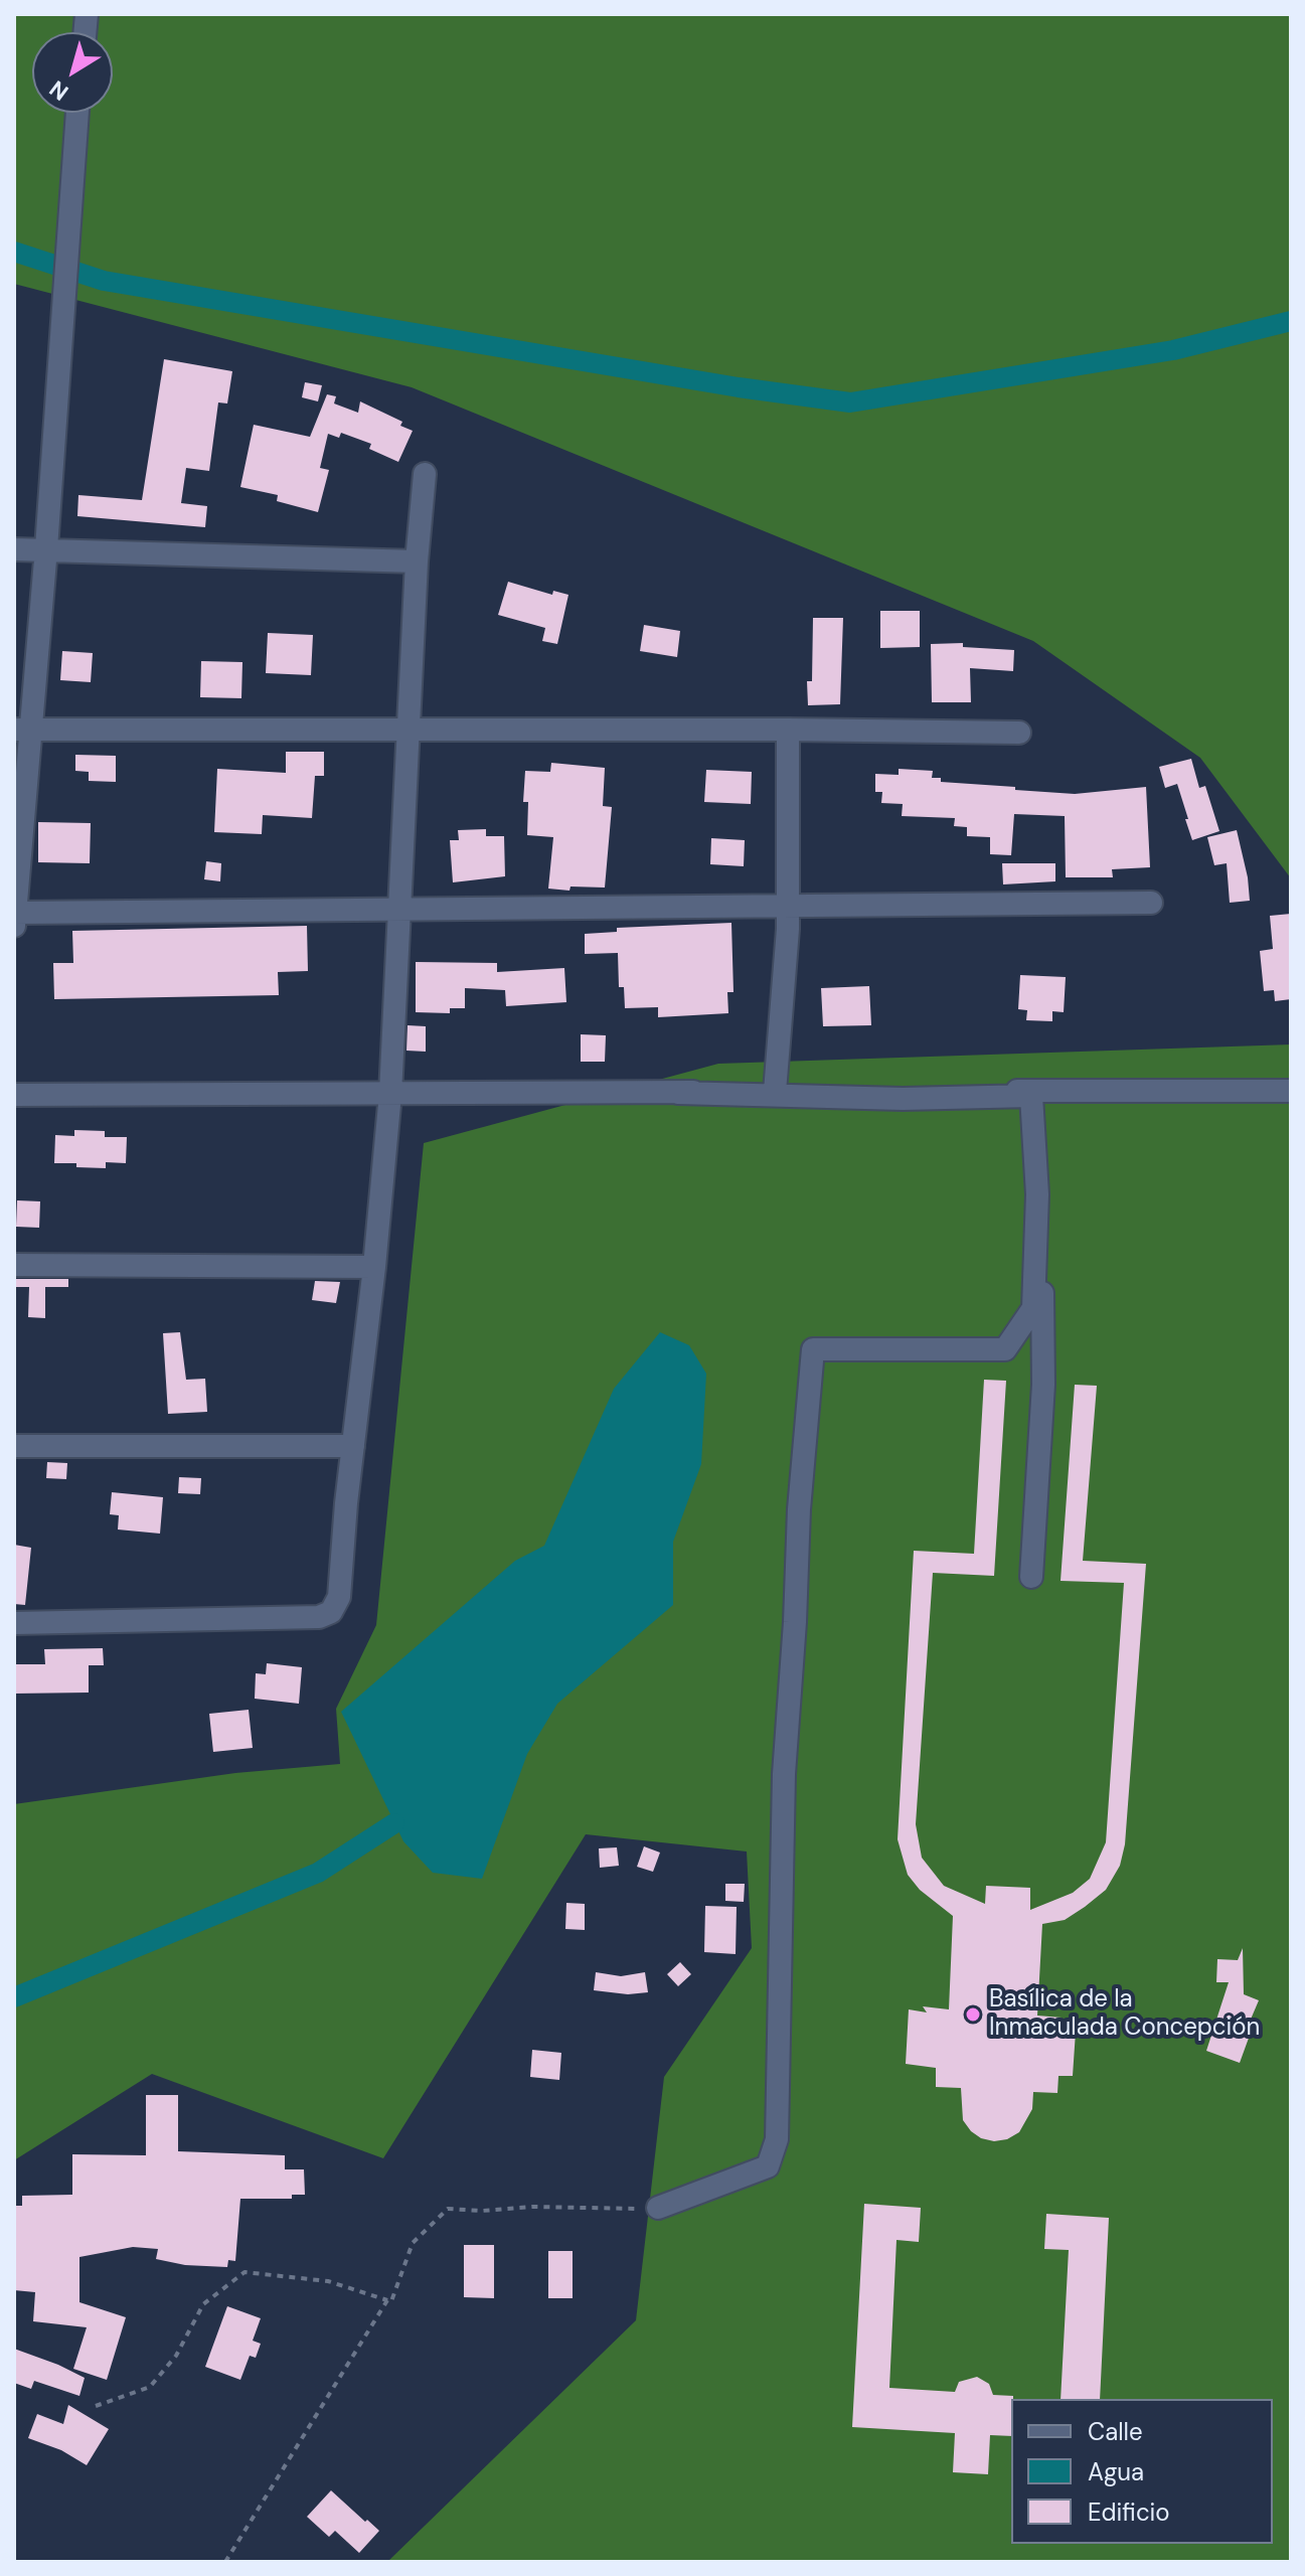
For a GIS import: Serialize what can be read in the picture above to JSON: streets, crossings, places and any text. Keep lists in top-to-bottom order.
{
  "places": ["Basílica de la Inmaculada Concepción"],
  "legend": ["Calle", "Agua", "Edificio"],
  "north": "bottom left"
}
